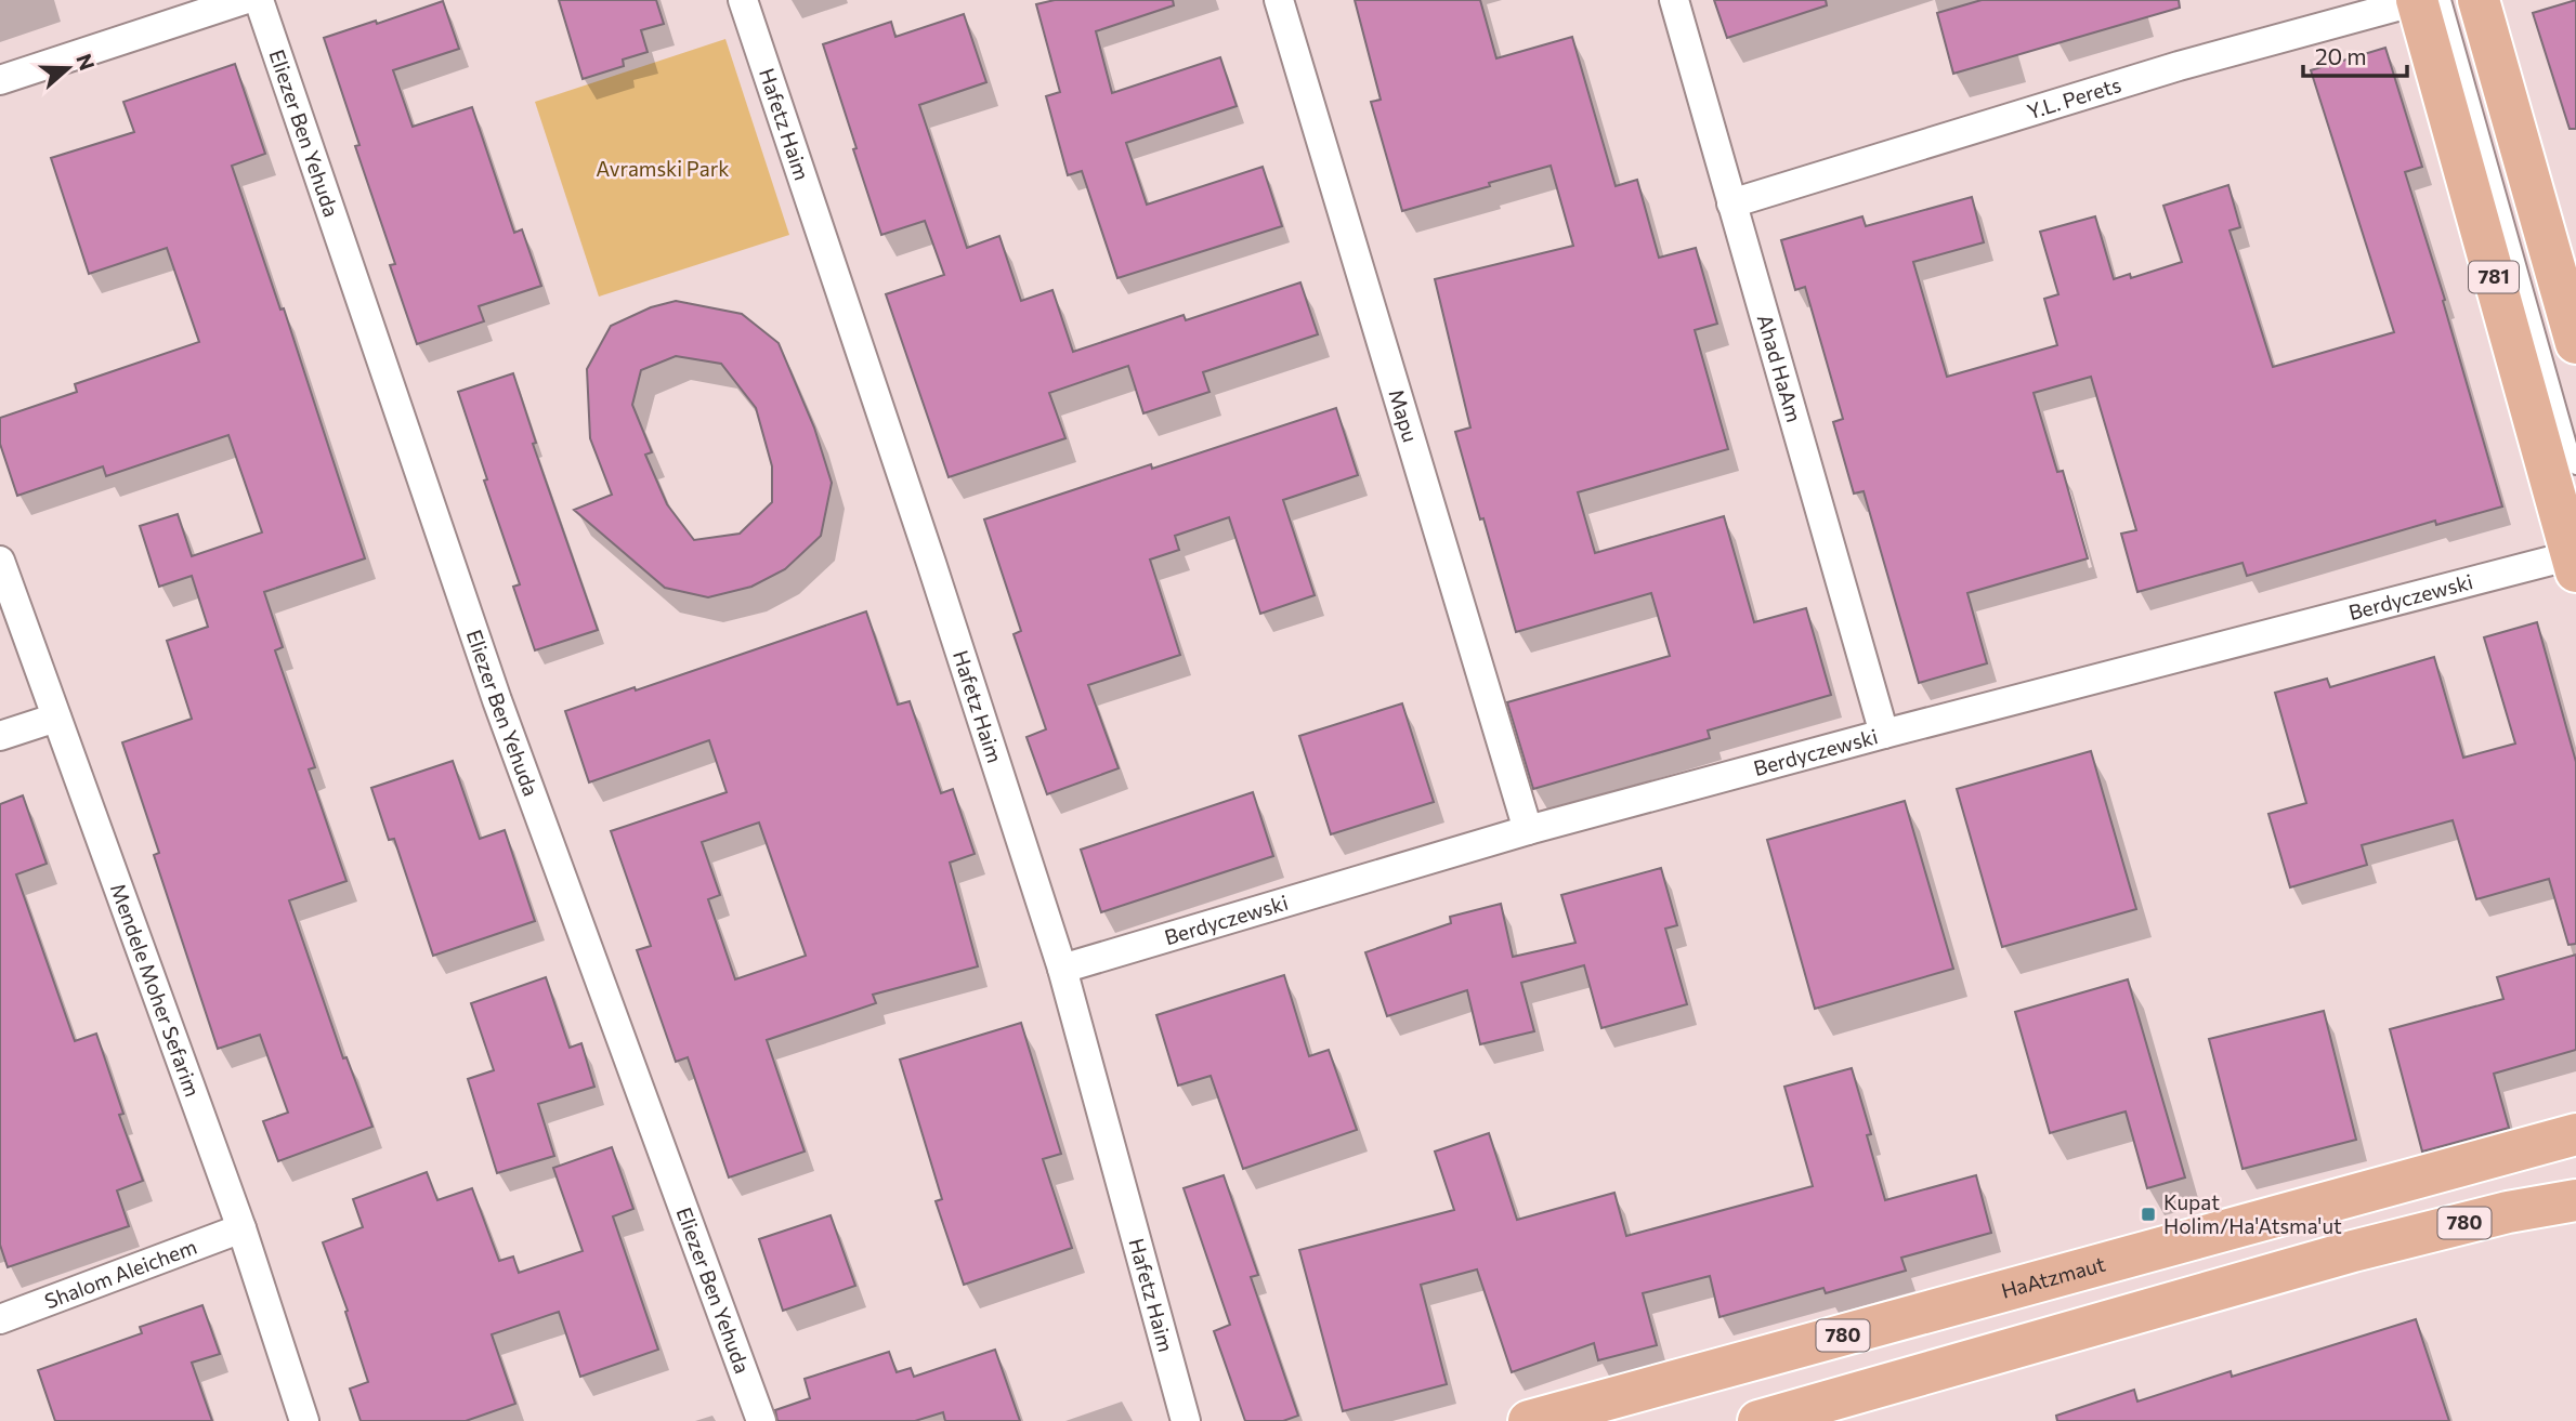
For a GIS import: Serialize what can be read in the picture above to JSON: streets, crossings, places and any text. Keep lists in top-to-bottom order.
{
  "streets": {
    "main road": ["781", "780", "HaAtzmaut"],
    "street": [
      "Y.L. Perets",
      "Hafetz Haim",
      "Eliezer Ben Yehuda",
      "Ahad HaAm",
      "Mapu",
      "Berdyczewski",
      "Mendele Moher Sefarim",
      "Shalom Aleichem"
    ]
  },
  "crossings": [
    ["Y.L. Perets", "781"],
    ["Y.L. Perets", "Ahad HaAm"],
    ["Hafetz Haim", "Berdyczewski"],
    ["781", "Berdyczewski"],
    ["Ahad HaAm", "Berdyczewski"],
    ["Mapu", "Berdyczewski"],
    ["Mendele Moher Sefarim", "Shalom Aleichem"]
  ],
  "parks": ["Avramski Park"],
  "places": {
    "transit": ["Kupat Holim/Ha'Atsma'ut"]
  },
  "scale_bar": "20 m",
  "north": "right"
}
